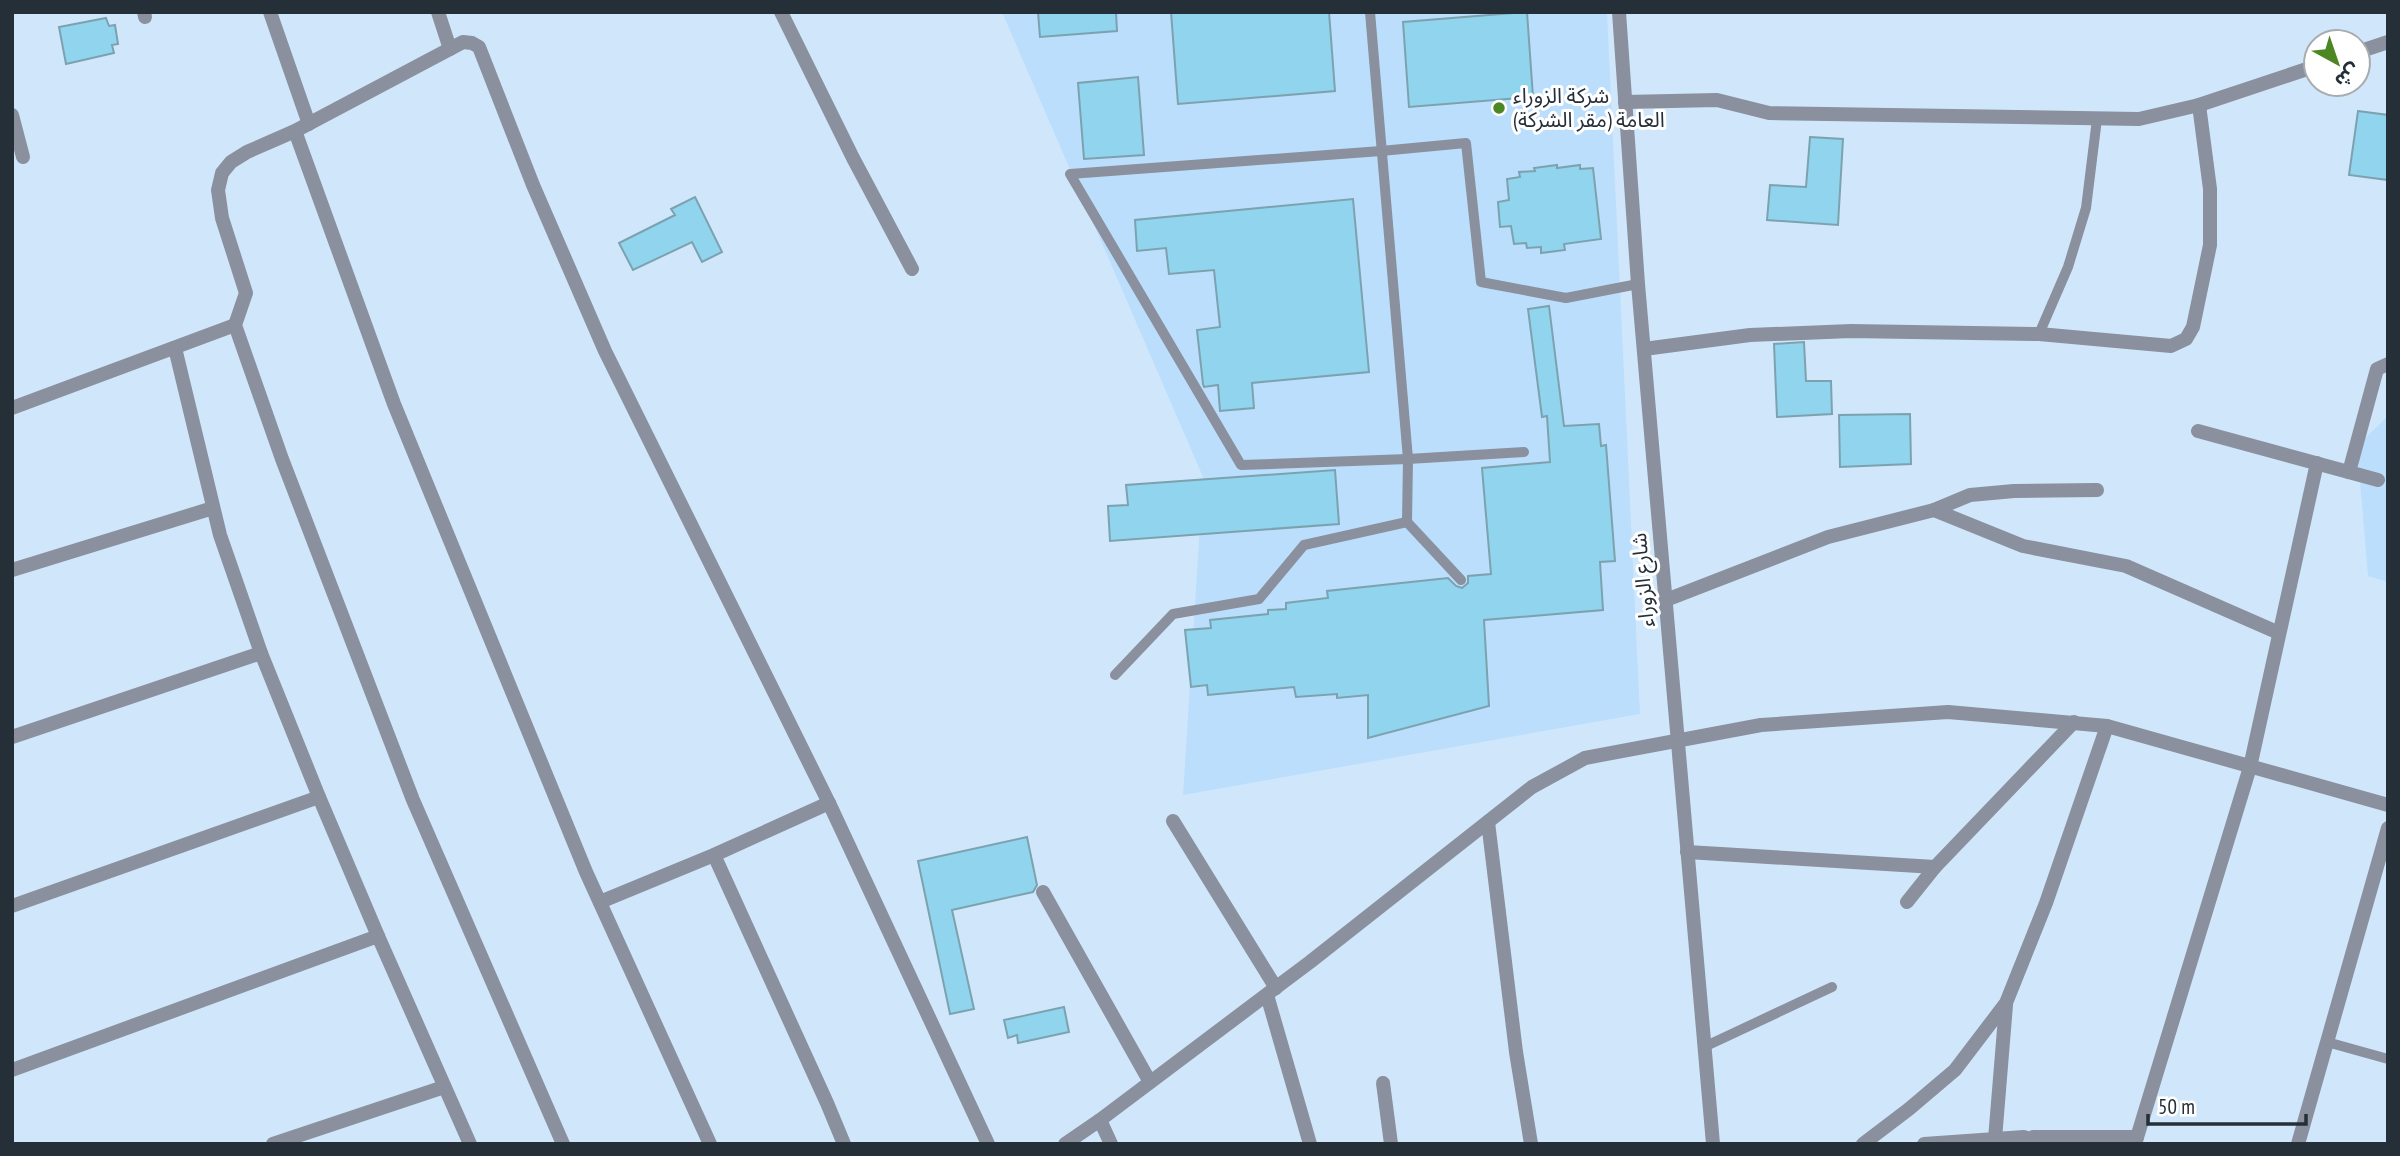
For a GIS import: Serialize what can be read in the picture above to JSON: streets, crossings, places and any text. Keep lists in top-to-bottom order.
{
  "streets": {
    "street": ["شارع الزوراء"]
  },
  "places": ["شركة الزوراء العامة (مقر الشركة)"],
  "scale_bar": "50 m",
  "north": "bottom right"
}
